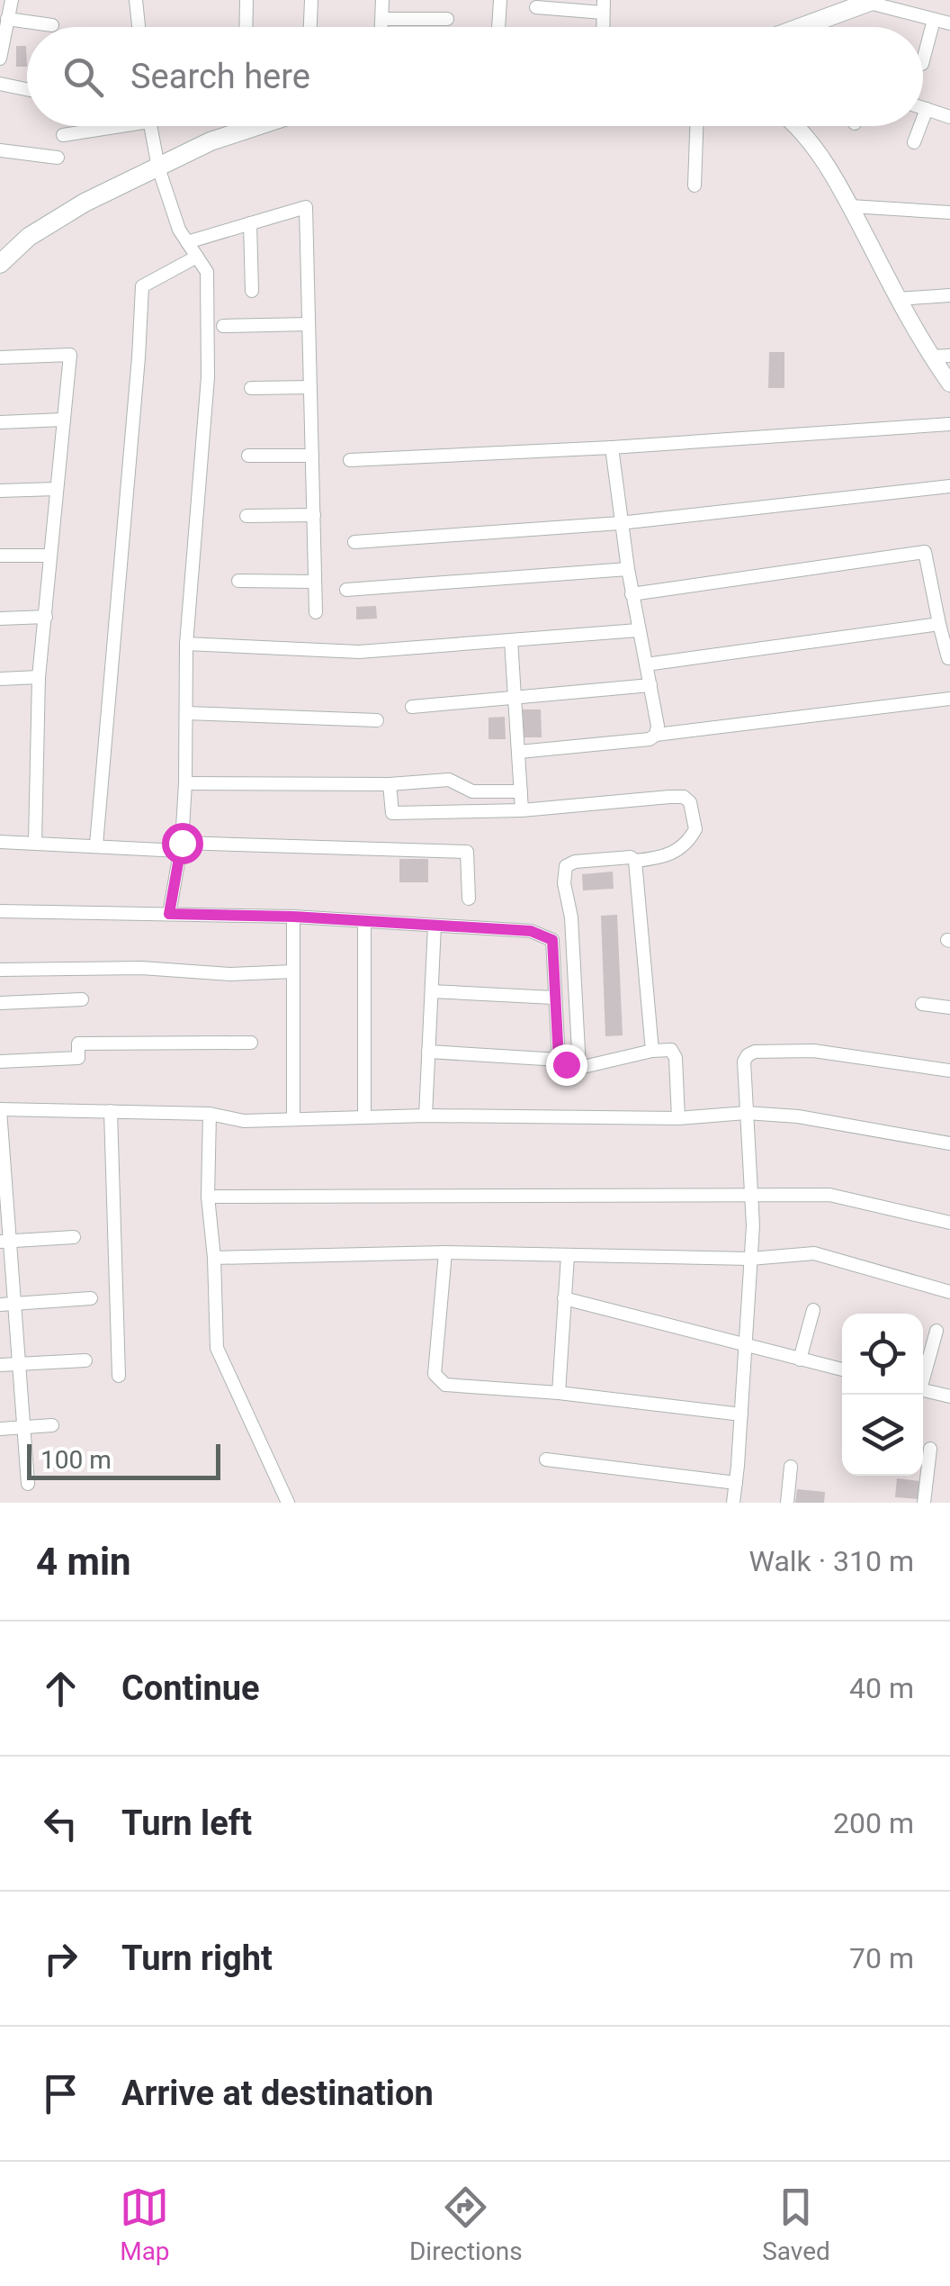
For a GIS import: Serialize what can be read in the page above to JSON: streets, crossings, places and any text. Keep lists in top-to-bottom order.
{
  "scale_bar": "100 m",
  "page": {
    "search": "Search here",
    "scale": "100 m",
    "heading": ["4 min", "Walk · 310 m"],
    "list": [
      ["Continue", "40 m"],
      ["Turn left", "200 m"],
      ["Turn right", "70 m"],
      "Arrive at destination"
    ],
    "nav": ["Map", "Directions", "Saved"]
  }
}
